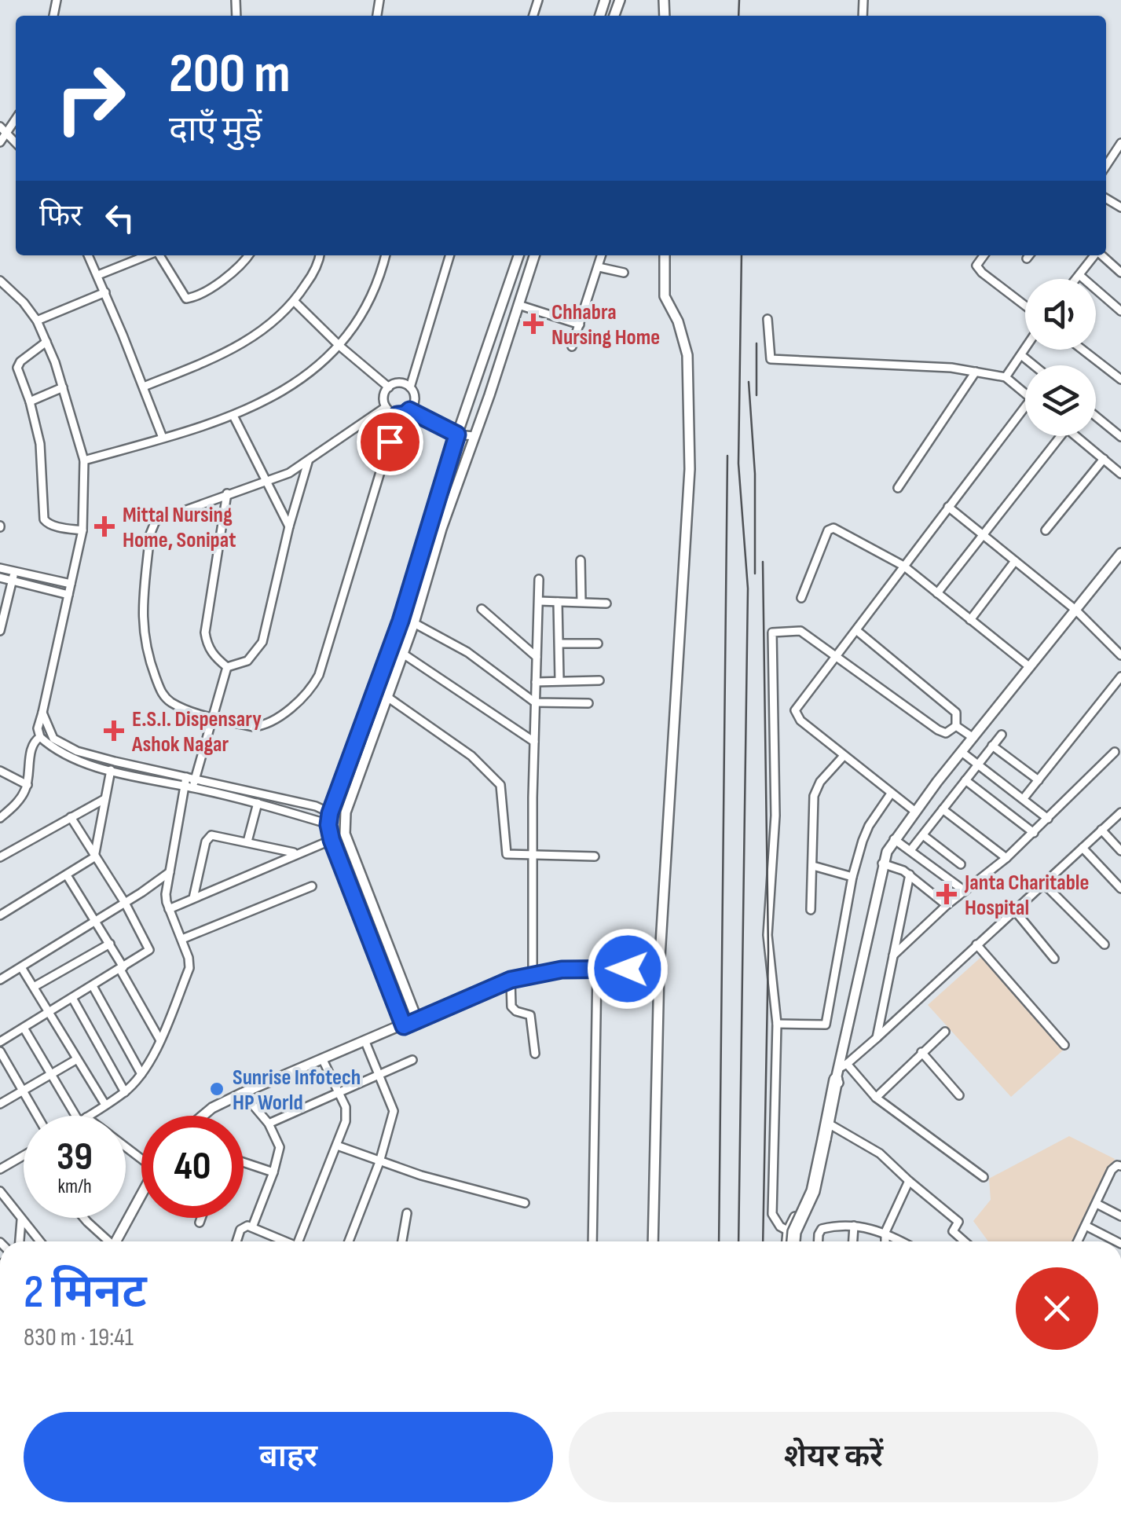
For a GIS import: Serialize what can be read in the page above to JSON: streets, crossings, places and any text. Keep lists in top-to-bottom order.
{
  "places": {
    "health": [
      "Chhabra Nursing Home",
      "Mittal Nursing Home, Sonipat",
      "E.S.I. Dispensary Ashok Nagar",
      "Janta Charitable Hospital"
    ],
    "other": ["Sunrise Infotech HP World"]
  },
  "page": {
    "turn": ["200 m", "दाएँ मुड़ें"],
    "then": "फिर",
    "speed": "39 km/h",
    "limit": "40",
    "heading": ["2 मिनट", "830 m · 19:41"],
    "buttons": ["बाहर", "शेयर करें"]
  }
}
